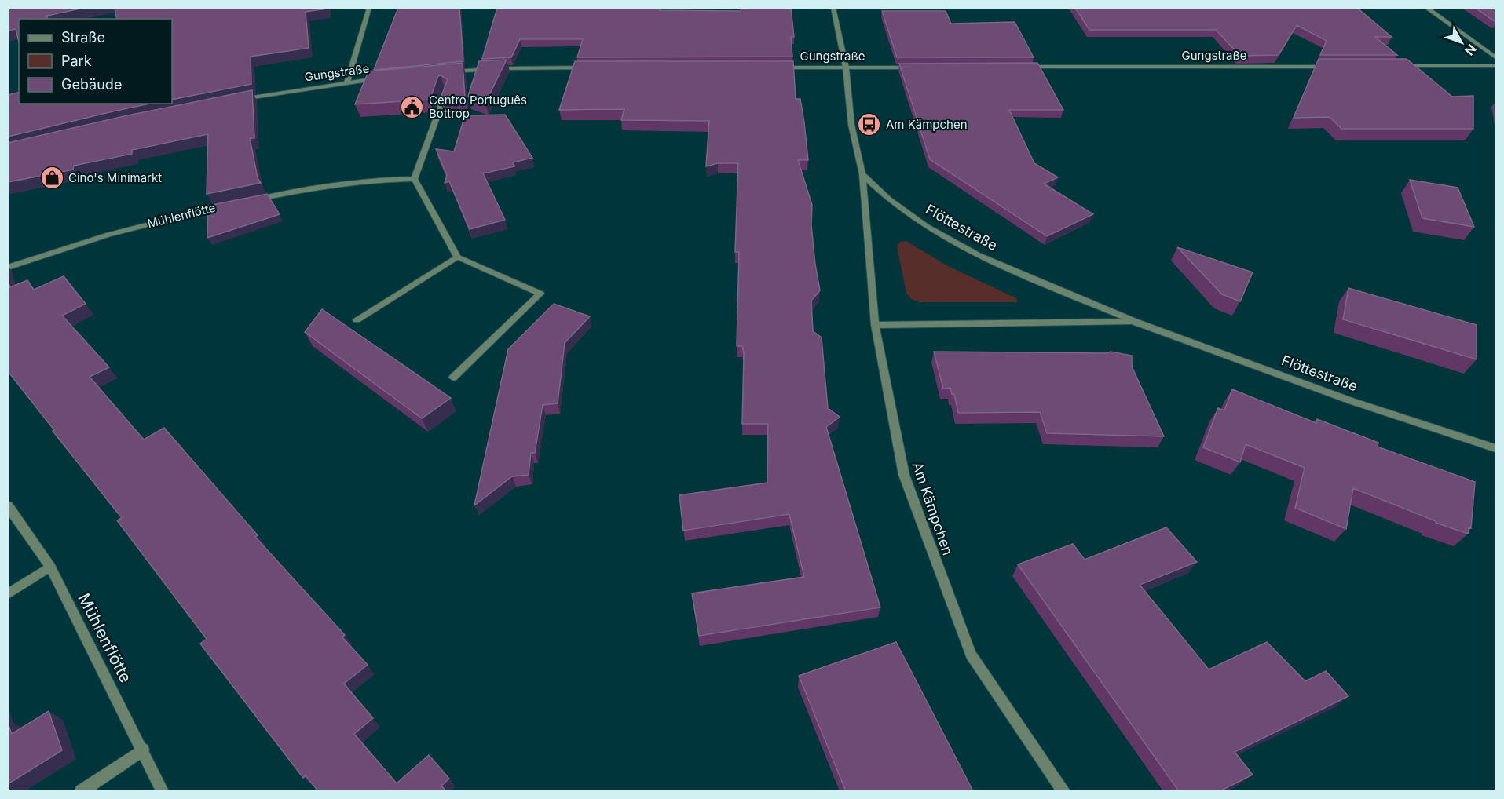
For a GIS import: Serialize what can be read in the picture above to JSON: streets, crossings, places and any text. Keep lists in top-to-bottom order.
{
  "streets": {
    "street": [
      "Gungstraße",
      "Mühlenflötte",
      "Flöttestraße",
      "Am Kämpchen"
    ]
  },
  "crossings": [
    ["Gungstraße", "Am Kämpchen"],
    ["Flöttestraße", "Am Kämpchen"]
  ],
  "places": {
    "public building": ["Centro Português Bottrop"],
    "bus stop": ["Am Kämpchen"],
    "shop": ["Cino's Minimarkt"]
  },
  "legend": ["Straße", "Park", "Gebäude"],
  "north": "bottom right"
}
